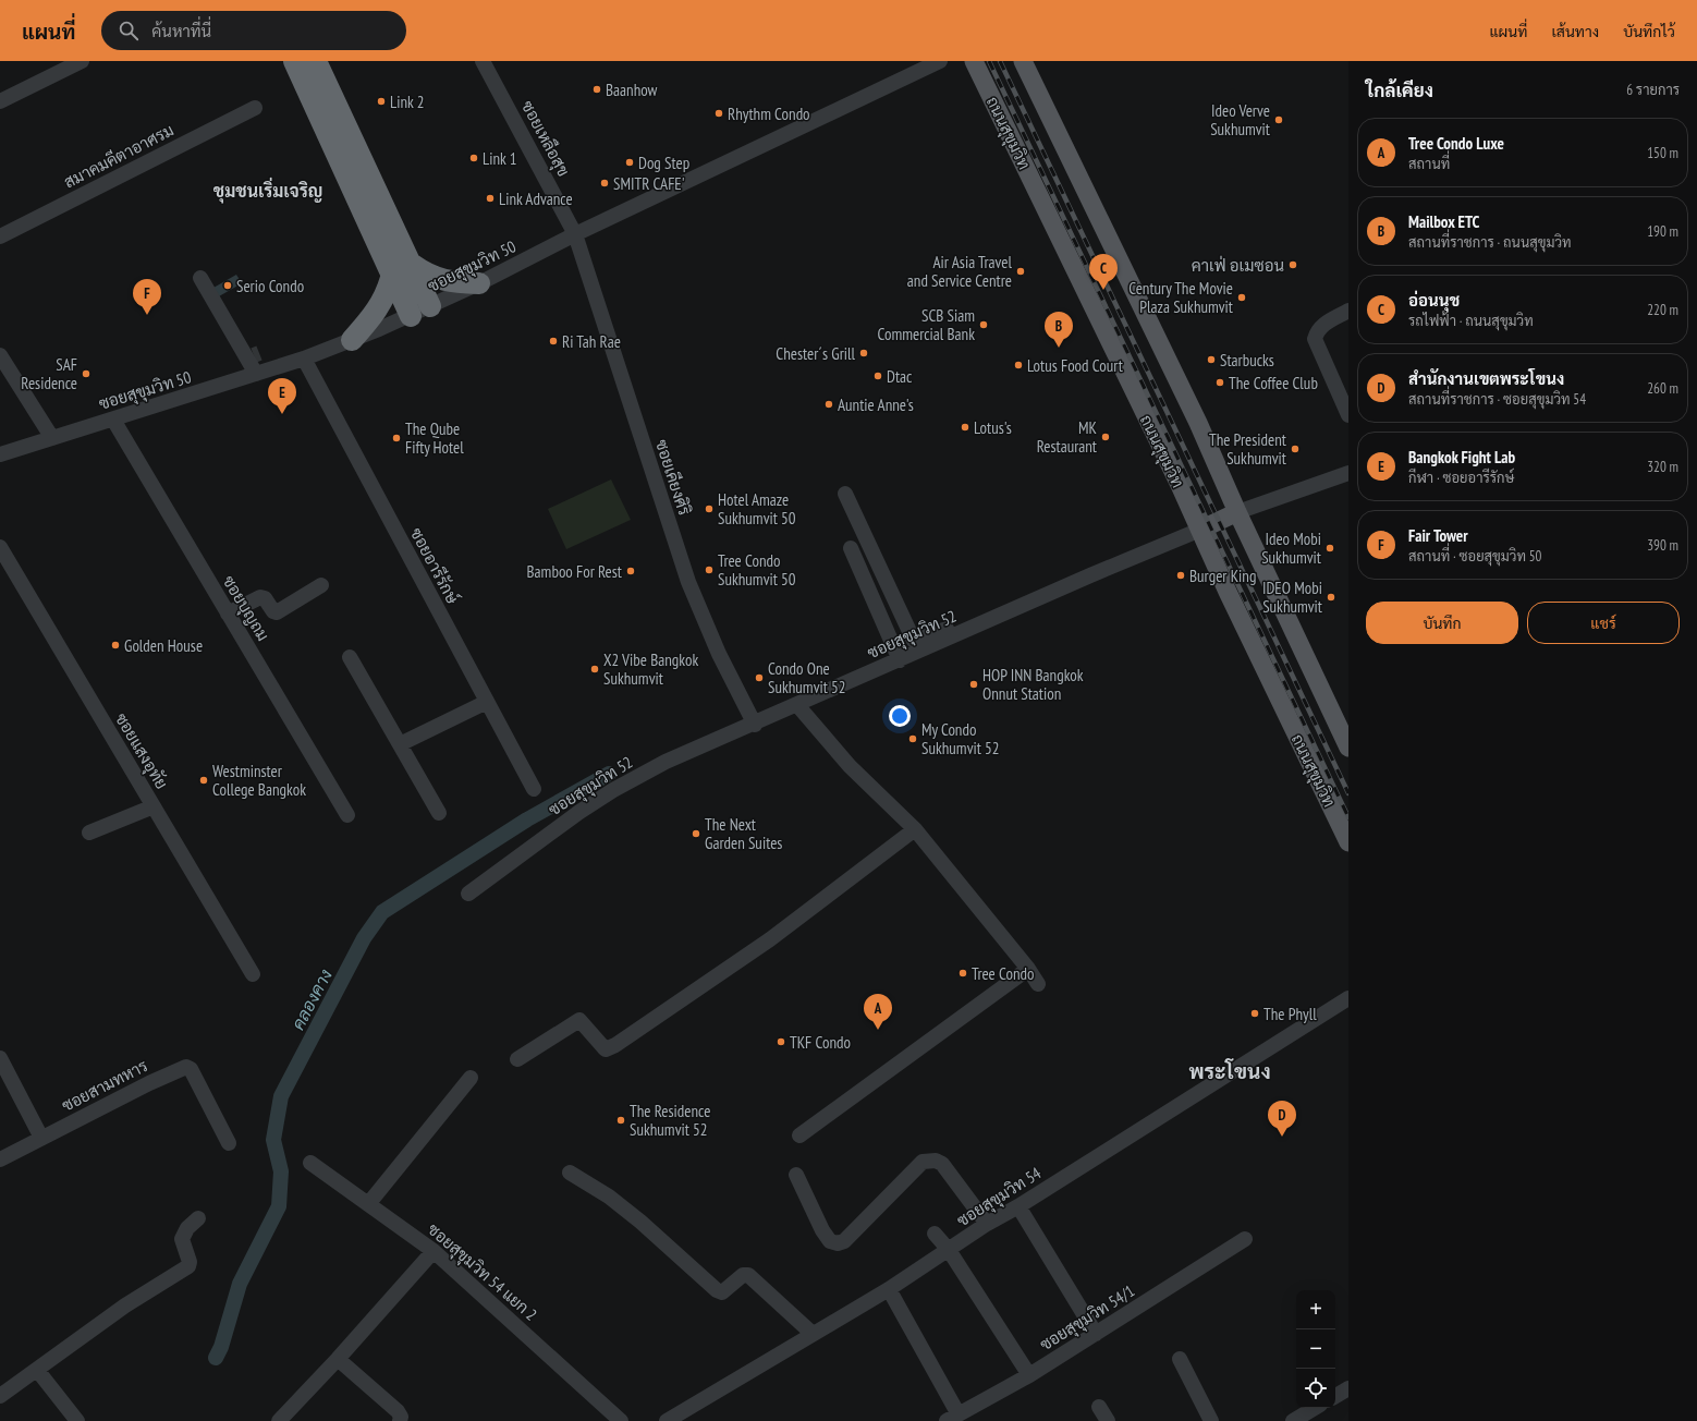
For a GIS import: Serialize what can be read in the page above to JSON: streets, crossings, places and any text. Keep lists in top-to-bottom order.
{
  "streets": {
    "main road": ["ถนนสุขุมวิท"],
    "street": [
      "ซอยเหลือสุข",
      "สมาคมคีตาอาศรม",
      "ซอยสุขุมวิท 50",
      "ซอยเคียงศิริ",
      "ซอยอารีรักษ์",
      "ซอยบุญถม",
      "ซอยสุขุมวิท 52",
      "ซอยแสงอุทัย",
      "ซอยสามทหาร",
      "ซอยสุขุมวิท 54",
      "ซอยสุขุมวิท 54 แยก 2",
      "ซอยสุขุมวิท 54/1"
    ]
  },
  "crossings": [
    ["ถนนสุขุมวิท", "ซอยสุขุมวิท 52"],
    ["ซอยเหลือสุข", "ซอยสุขุมวิท 50"],
    ["ซอยเหลือสุข", "ซอยเคียงศิริ"],
    ["ซอยสุขุมวิท 50", "ซอยเคียงศิริ"],
    ["ซอยสุขุมวิท 50", "ซอยอารีรักษ์"],
    ["ซอยสุขุมวิท 50", "ซอยบุญถม"],
    ["ซอยเคียงศิริ", "ซอยสุขุมวิท 52"]
  ],
  "districts": ["ชุมชนเริ่มเจริญ", "พระโขนง"],
  "water": ["คลองคาง"],
  "places": [
    "Baanhow",
    "Link 2",
    "Rhythm Condo",
    "Ideo Verve Sukhumvit",
    "Link 1",
    "Dog Step",
    "SMITR CAFE'",
    "Link Advance",
    "คาเฟ่ อเมซอน",
    "Air Asia Travel and Service Centre",
    "Serio Condo",
    "Century The Movie Plaza Sukhumvit",
    "SCB Siam Commercial Bank",
    "Ri Tah Rae",
    "Chester´s Grill",
    "Starbucks",
    "Lotus Food Court",
    "SAF Residence",
    "Dtac",
    "The Coffee Club",
    "Auntie Anne's",
    "Lotus's",
    "MK Restaurant",
    "The Qube Fifty Hotel",
    "The President Sukhumvit",
    "Hotel Amaze Sukhumvit 50",
    "Ideo Mobi Sukhumvit",
    "Tree Condo Sukhumvit 50",
    "Bamboo For Rest",
    "Burger King",
    "IDEO Mobi Sukhumvit",
    "Golden House",
    "X2 Vibe Bangkok Sukhumvit",
    "Condo One Sukhumvit 52",
    "HOP INN Bangkok Onnut Station",
    "My Condo Sukhumvit 52",
    "Westminster College Bangkok",
    "The Next Garden Suites",
    "Tree Condo",
    "The Phyll",
    "TKF Condo",
    "The Residence Sukhumvit 52"
  ],
  "page": {
    "header": "แผนที่",
    "search": "ค้นหาที่นี่",
    "nav": ["แผนที่", "เส้นทาง", "บันทึกไว้"],
    "heading": ["ใกล้เคียง", "6 รายการ"],
    "list": [
      {
        "mark": "A",
        "name": "Tree Condo Luxe",
        "note": "สถานที่",
        "value": "150 m"
      },
      {
        "mark": "B",
        "name": "Mailbox ETC",
        "note": "สถานที่ราชการ · ถนนสุขุมวิท",
        "value": "190 m"
      },
      {
        "mark": "C",
        "name": "อ่อนนุช",
        "note": "รถไฟฟ้า · ถนนสุขุมวิท",
        "value": "220 m"
      },
      {
        "mark": "D",
        "name": "สำนักงานเขตพระโขนง",
        "note": "สถานที่ราชการ · ซอยสุขุมวิท 54",
        "value": "260 m"
      },
      {
        "mark": "E",
        "name": "Bangkok Fight Lab",
        "note": "กีฬา · ซอยอารีรักษ์",
        "value": "320 m"
      },
      {
        "mark": "F",
        "name": "Fair Tower",
        "note": "สถานที่ · ซอยสุขุมวิท 50",
        "value": "390 m"
      }
    ],
    "pins": [
      "C",
      "F",
      "B",
      "E",
      "A",
      "D"
    ],
    "buttons": ["บันทึก", "แชร์"],
    "map_buttons": ["+", "−"]
  }
}
